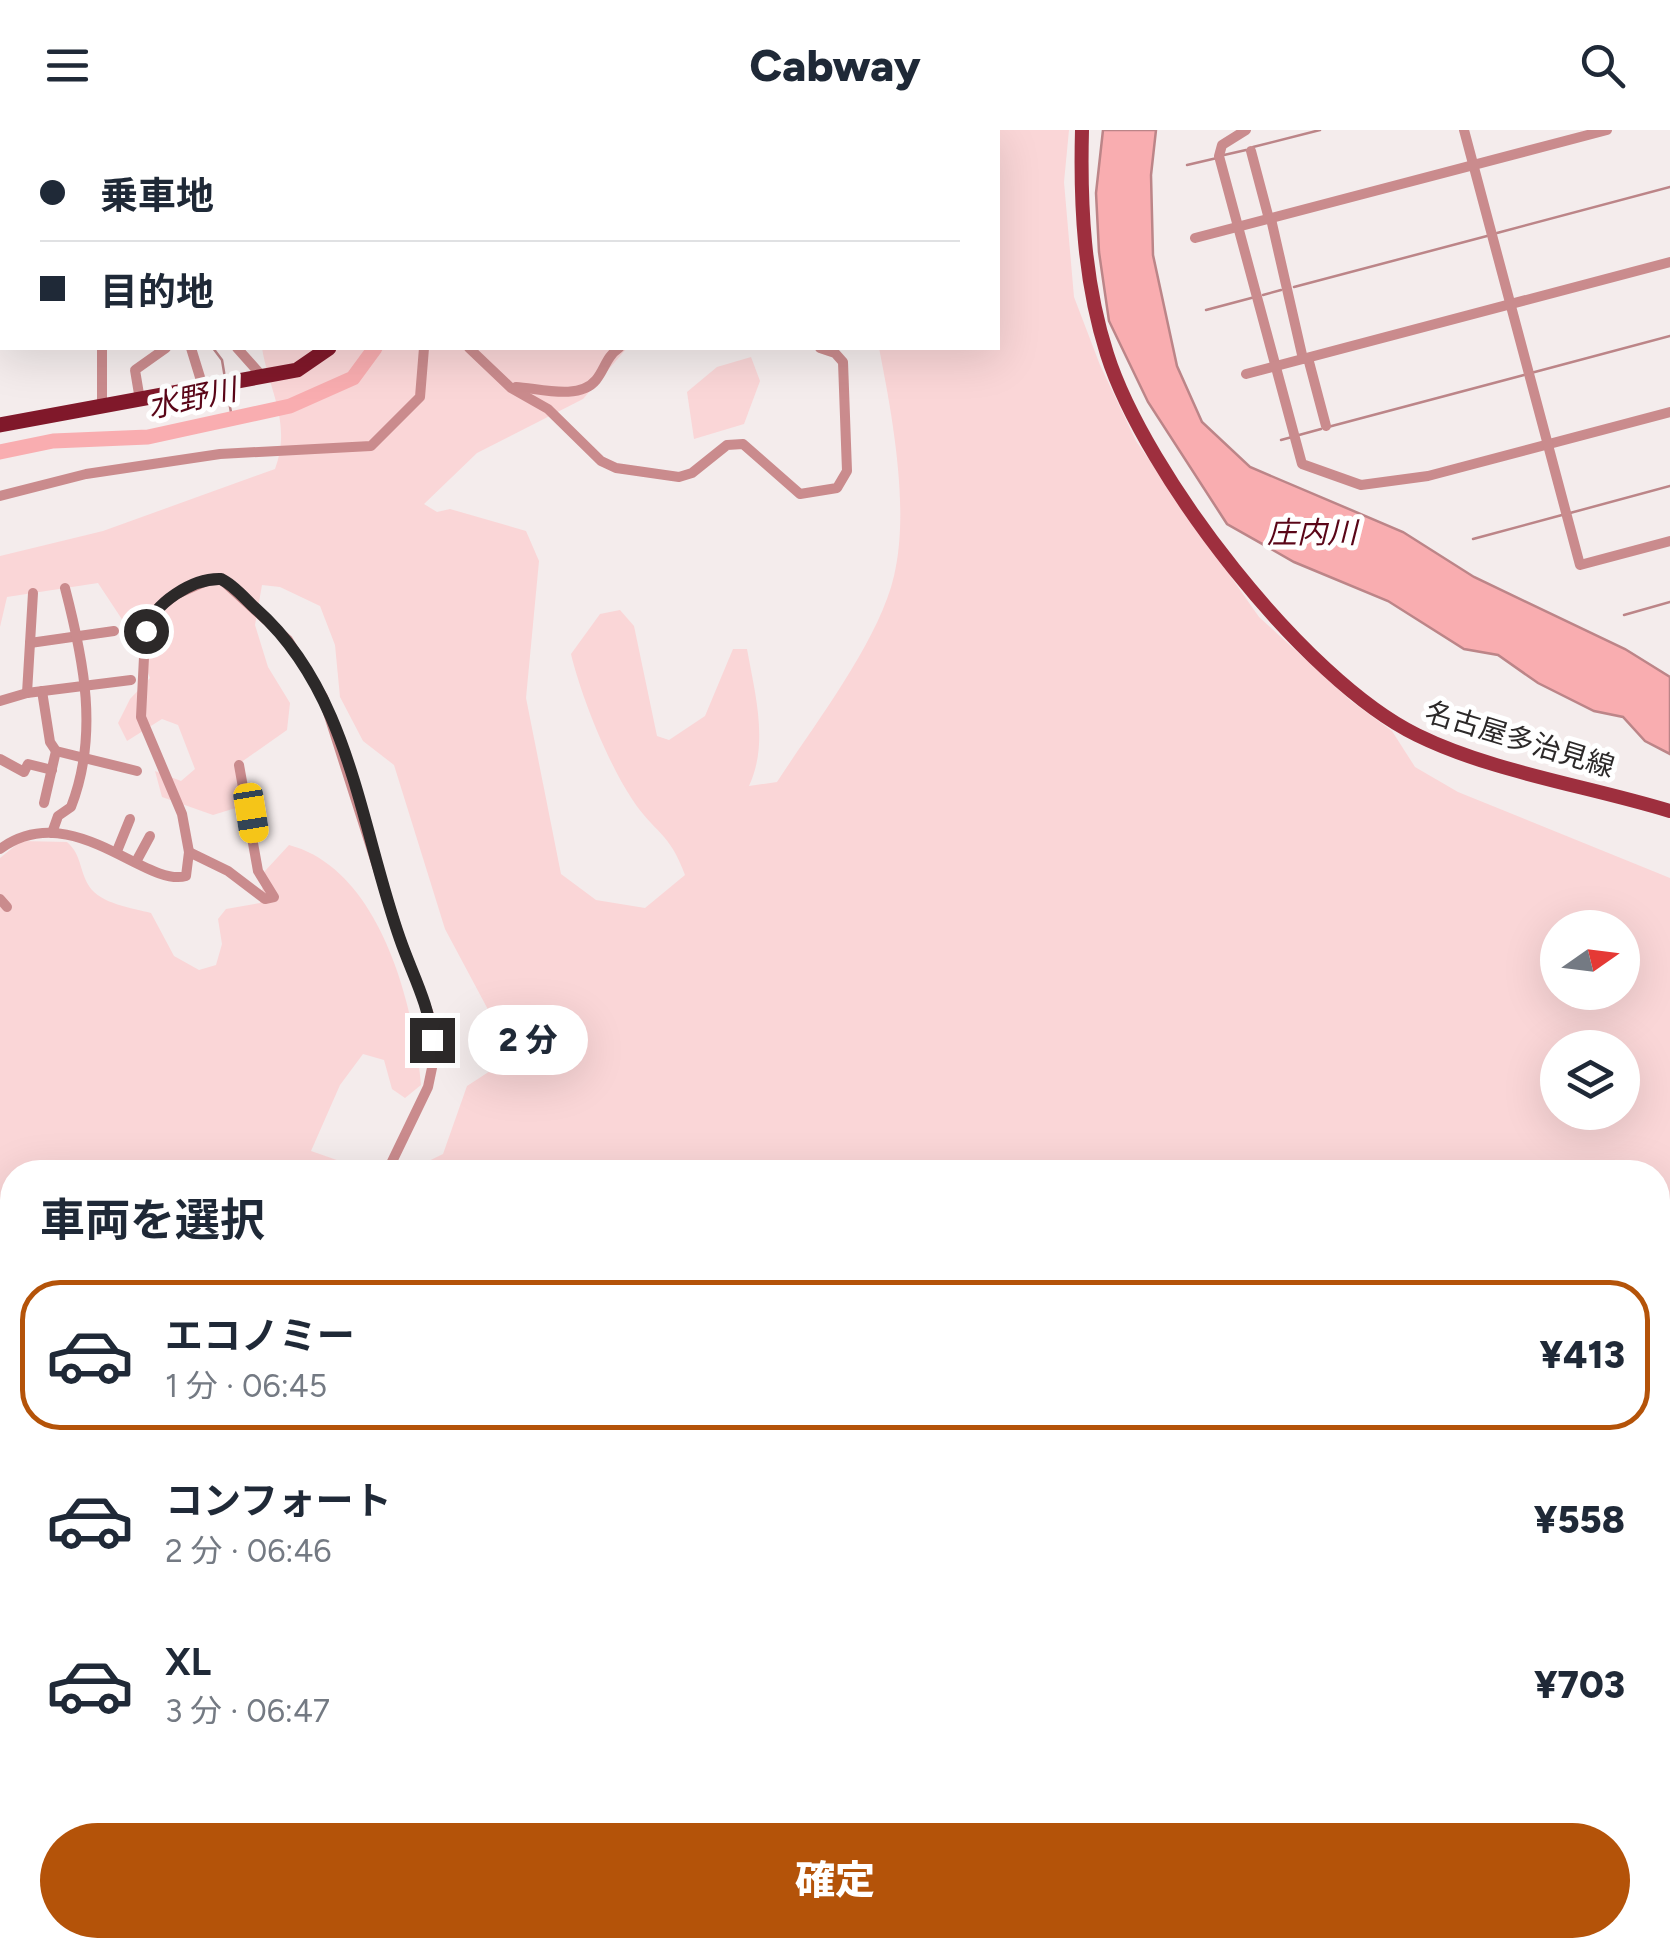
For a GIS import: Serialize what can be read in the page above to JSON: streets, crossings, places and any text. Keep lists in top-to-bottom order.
{
  "streets": {
    "main road": ["名古屋多治見線"]
  },
  "water": ["水野川", "庄内川"],
  "north": "right",
  "page": {
    "header": "Cabway",
    "banner": ["乗車地", "目的地"],
    "bubble": "2 分",
    "heading": "車両を選択",
    "list": [
      {
        "name": "エコノミー",
        "note": "1 分 · 06:45",
        "value": "¥413"
      },
      {
        "name": "コンフォート",
        "note": "2 分 · 06:46",
        "value": "¥558"
      },
      {
        "name": "XL",
        "note": "3 分 · 06:47",
        "value": "¥703"
      }
    ],
    "buttons": "確定"
  }
}
